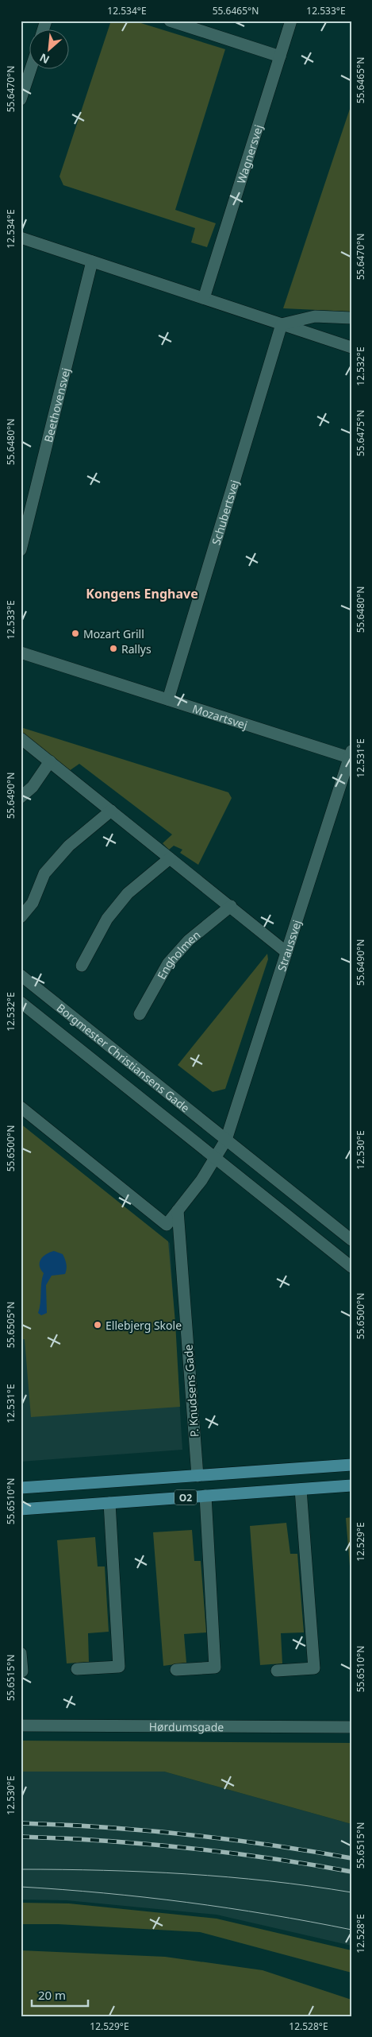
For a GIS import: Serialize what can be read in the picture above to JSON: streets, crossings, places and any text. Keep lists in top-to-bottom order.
{
  "streets": {
    "main road": ["O2"],
    "street": [
      "Wagnersvej",
      "Beethovensvej",
      "Schubertsvej",
      "Mozartsvej",
      "Straussvej",
      "Engholmen",
      "Borgmester Christiansens Gade",
      "P. Knudsens Gade",
      "Hørdumsgade"
    ]
  },
  "crossings": [
    ["Schubertsvej", "Mozartsvej"],
    ["Mozartsvej", "Straussvej"],
    ["Straussvej", "Borgmester Christiansens Gade"],
    ["P. Knudsens Gade", "O2"]
  ],
  "districts": ["Kongens Enghave"],
  "places": ["Mozart Grill", "Rallys", "Ellebjerg Skole"],
  "scale_bar": "20 m",
  "north": "bottom left",
  "coordinates": [
    "12.534°E",
    "55.6465°N",
    "12.533°E",
    "55.6470°N",
    "12.532°E",
    "55.6475°N",
    "55.6480°N",
    "12.531°E",
    "55.6490°N",
    "55.6500°N",
    "12.530°E",
    "55.6505°N",
    "55.6510°N",
    "12.529°E",
    "55.6515°N",
    "12.528°E"
  ]
}
